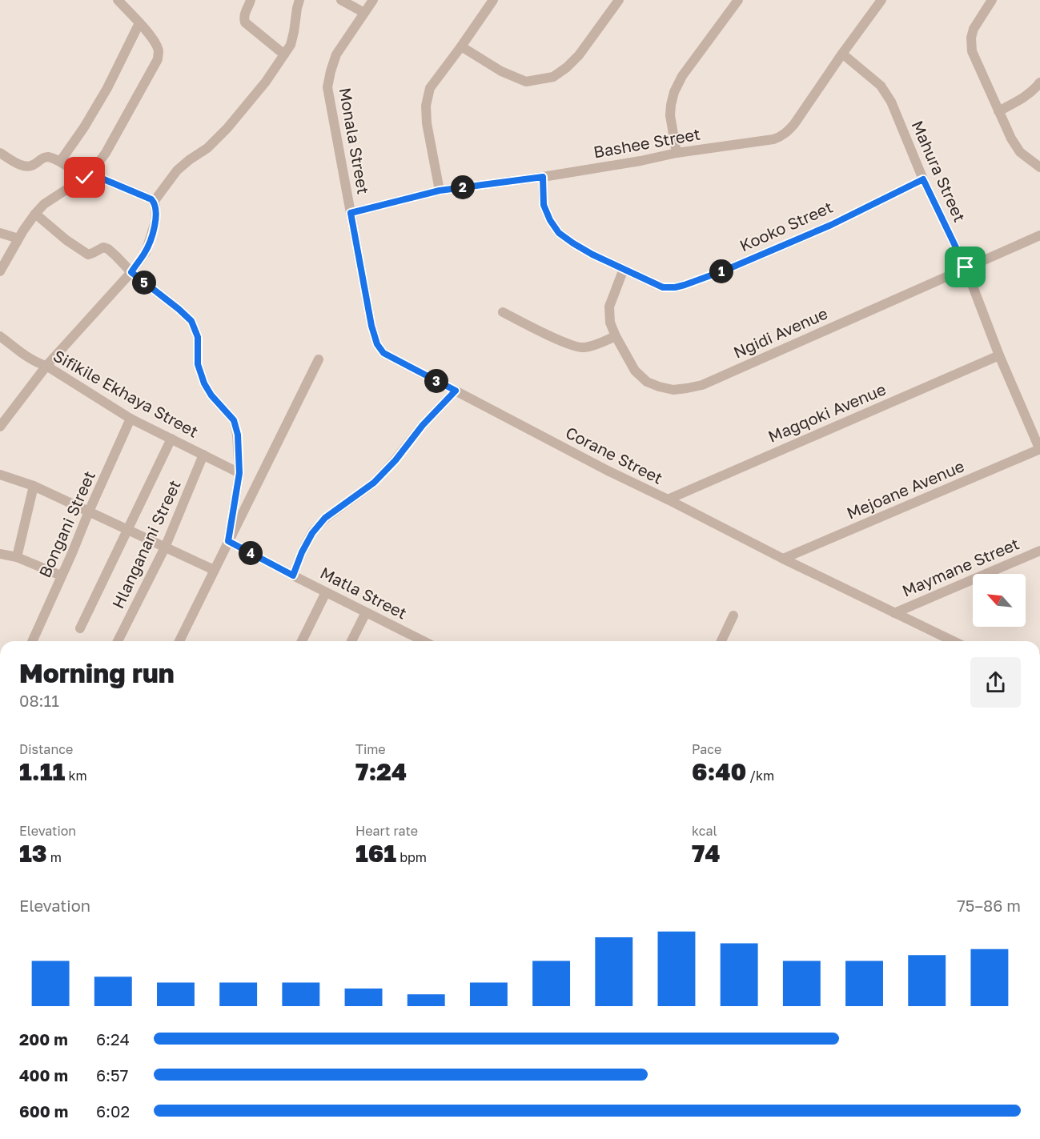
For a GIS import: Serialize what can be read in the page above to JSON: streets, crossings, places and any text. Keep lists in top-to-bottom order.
{
  "streets": {
    "street": [
      "Monala Street",
      "Bashee Street",
      "Mahura Street",
      "Kooko Street",
      "Ngidi Avenue",
      "Sifikile Ekhaya Street",
      "Magqoki Avenue",
      "Corane Street",
      "Mejoane Avenue",
      "Bongani Street",
      "Hlanganani Street",
      "Maymane Street",
      "Matla Street"
    ]
  },
  "crossings": [
    ["Monala Street", "Bashee Street"],
    ["Monala Street", "Corane Street"],
    ["Bashee Street", "Mahura Street"],
    ["Bashee Street", "Kooko Street"],
    ["Bashee Street", "Corane Street"],
    ["Mahura Street", "Kooko Street"],
    ["Mahura Street", "Ngidi Avenue"],
    ["Mahura Street", "Magqoki Avenue"],
    ["Mahura Street", "Mejoane Avenue"],
    ["Kooko Street", "Ngidi Avenue"],
    ["Sifikile Ekhaya Street", "Bongani Street"],
    ["Sifikile Ekhaya Street", "Hlanganani Street"],
    ["Magqoki Avenue", "Corane Street"],
    ["Corane Street", "Mejoane Avenue"],
    ["Corane Street", "Maymane Street"]
  ],
  "north": "top left",
  "page": {
    "pins": [
      "2",
      "1",
      "5",
      "3",
      "4"
    ],
    "heading": ["Morning run", "08:11"],
    "stats": [
      ["Distance", "1.11 km"],
      ["Time", "7:24"],
      ["Pace", "6:40 /km"],
      ["Elevation", "13 m"],
      ["Heart rate", "161 bpm"],
      ["kcal", "74"]
    ],
    "chart": ["Elevation", "75–86 m"],
    "list": [
      {
        "name": "200 m",
        "note": "6:24"
      },
      {
        "name": "400 m",
        "note": "6:57"
      },
      {
        "name": "600 m",
        "note": "6:02"
      }
    ]
  }
}
